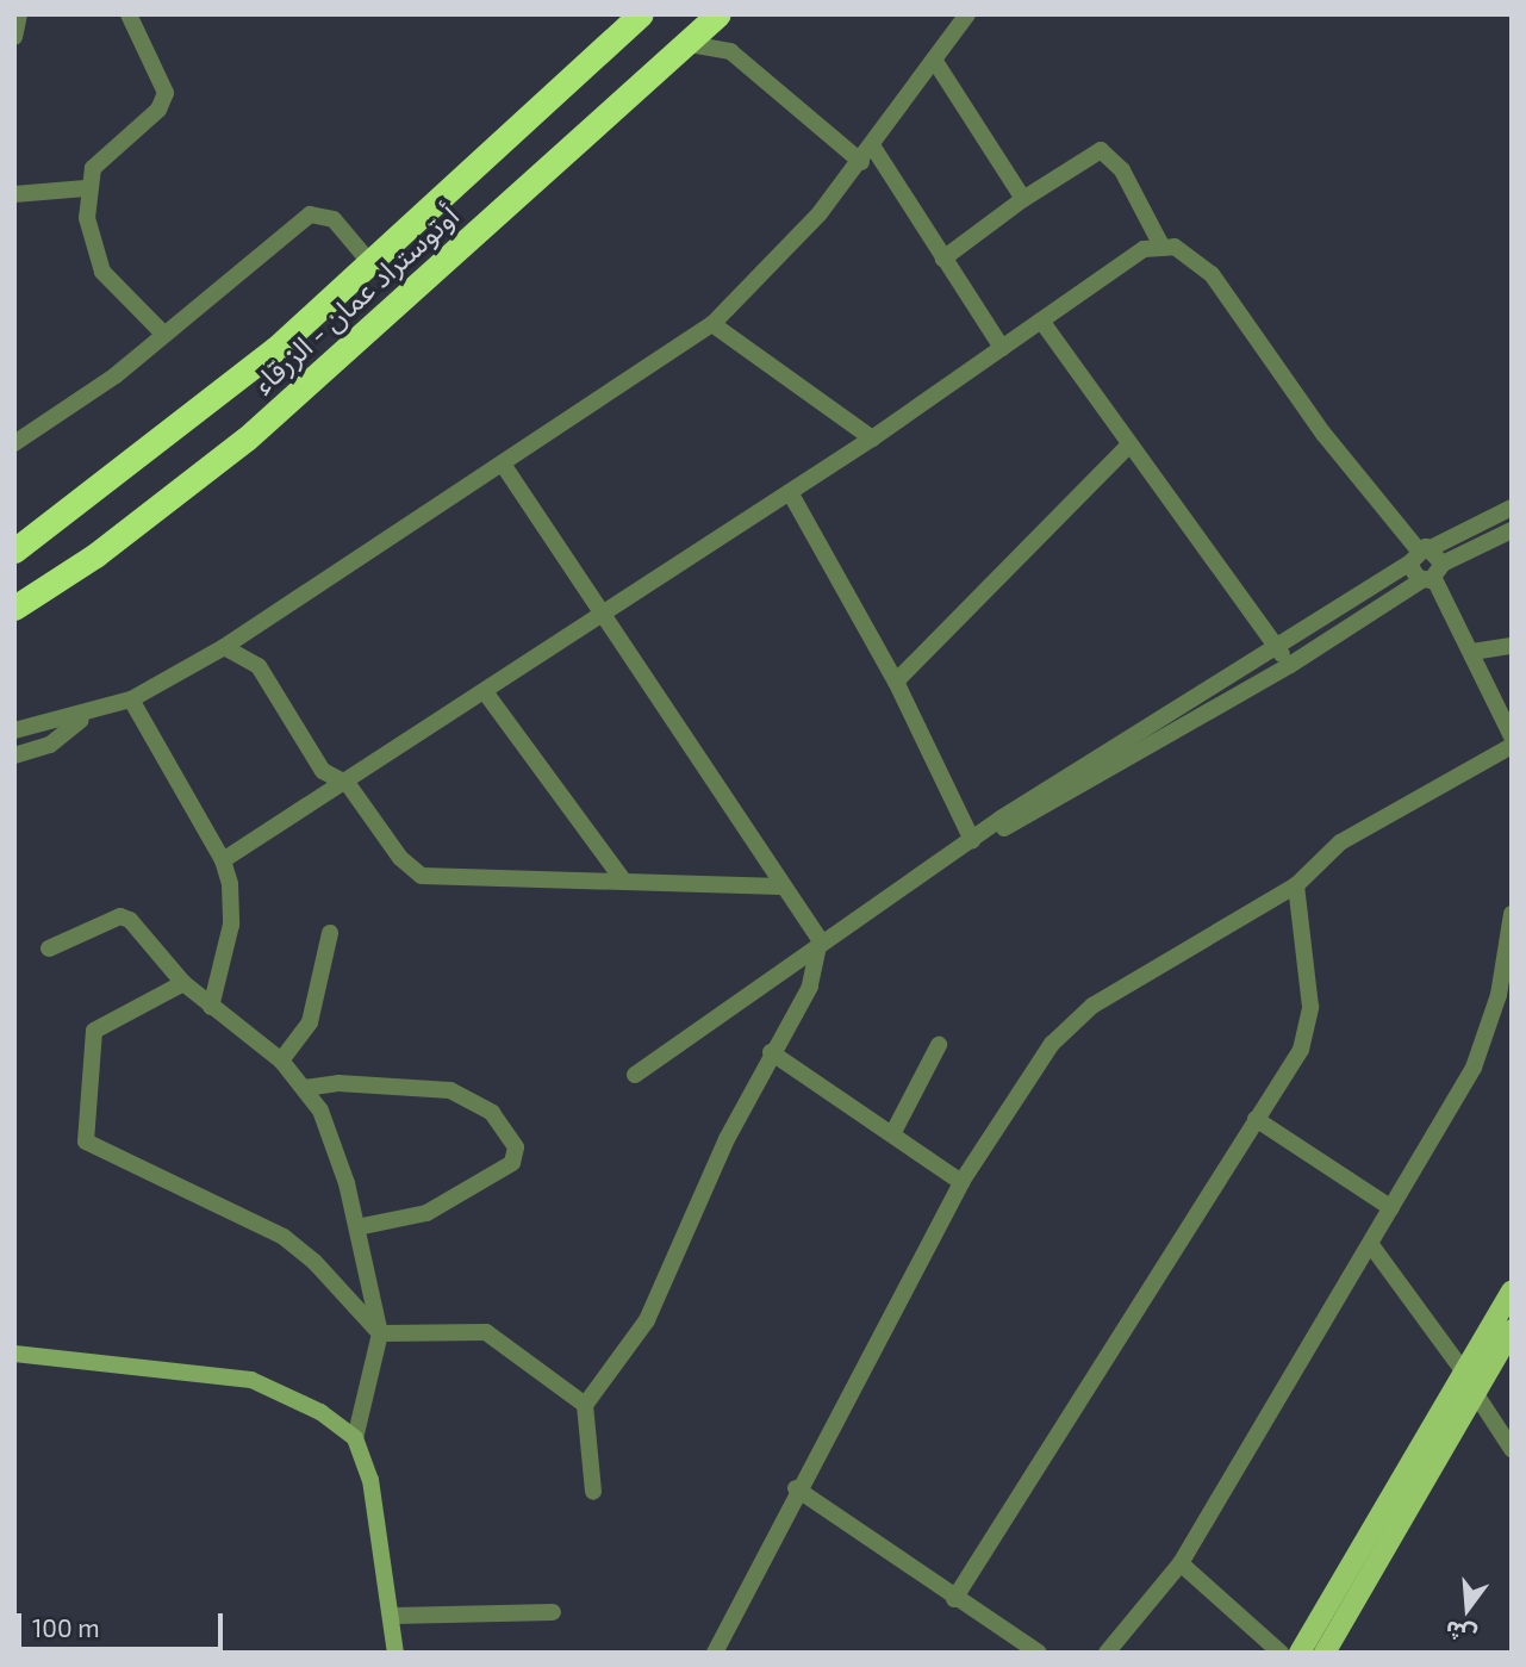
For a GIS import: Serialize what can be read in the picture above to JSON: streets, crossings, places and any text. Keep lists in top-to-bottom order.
{
  "streets": {
    "highway": ["أوتوستراد عمان - الزرقاء"]
  },
  "scale_bar": "100 m",
  "north": "bottom"
}
